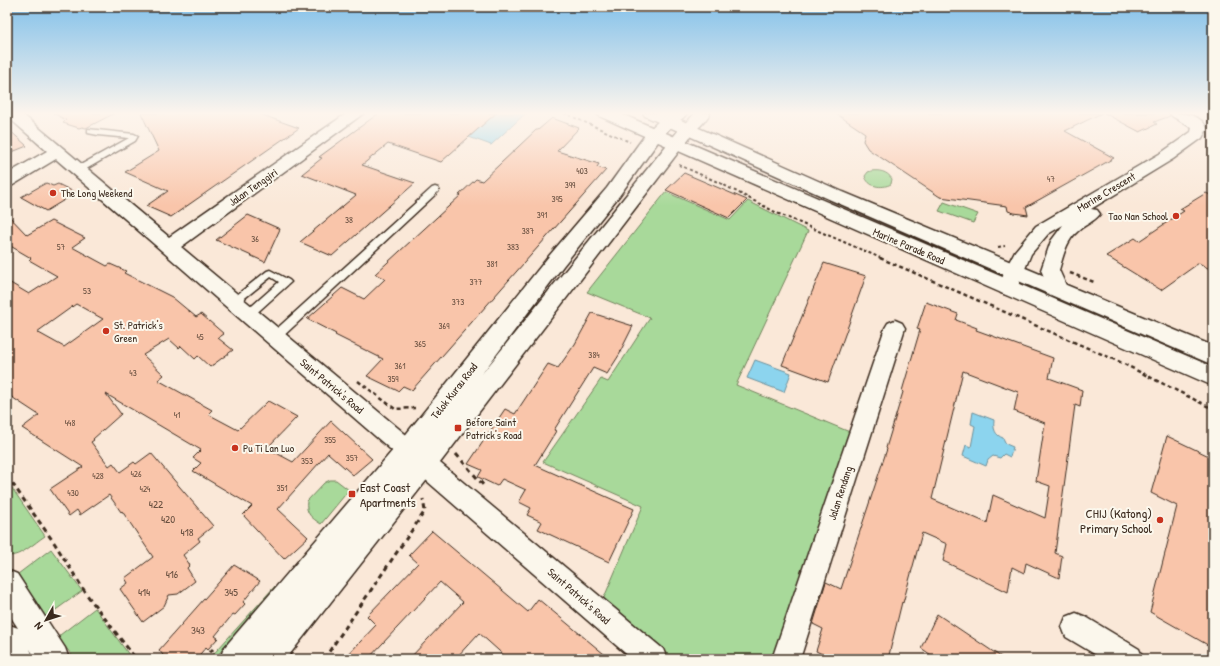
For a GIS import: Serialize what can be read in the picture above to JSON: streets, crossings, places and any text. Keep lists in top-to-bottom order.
{
  "streets": {
    "street": [
      "Jalan Tenggiri",
      "Marine Crescent",
      "Marine Parade Road",
      "Saint Patrick's Road",
      "Telok Kurau Road",
      "Jalan Rendang"
    ]
  },
  "crossings": [
    ["Jalan Tenggiri", "Saint Patrick's Road"],
    ["Marine Crescent", "Marine Parade Road"],
    ["Saint Patrick's Road", "Telok Kurau Road"]
  ],
  "places": {
    "other": [
      "The Long Weekend",
      "Tao Nan School",
      "St. Patrick's Green",
      "Pu Ti Lan Luo",
      "CHIJ (Katong) Primary School"
    ],
    "transit": ["Before Saint Patrick's Road", "East Coast Apartments"]
  },
  "house_numbers": [
    "403",
    "47",
    "399",
    "395",
    "391",
    "38",
    "387",
    "36",
    "57",
    "383",
    "381",
    "377",
    "53",
    "373",
    "369",
    "45",
    "365",
    "384",
    "361",
    "43",
    "359",
    "41",
    "448",
    "355",
    "357",
    "353",
    "426",
    "428",
    "351",
    "424",
    "430",
    "422",
    "420",
    "418",
    "416",
    "414",
    "345",
    "343"
  ],
  "north": "bottom left"
}
